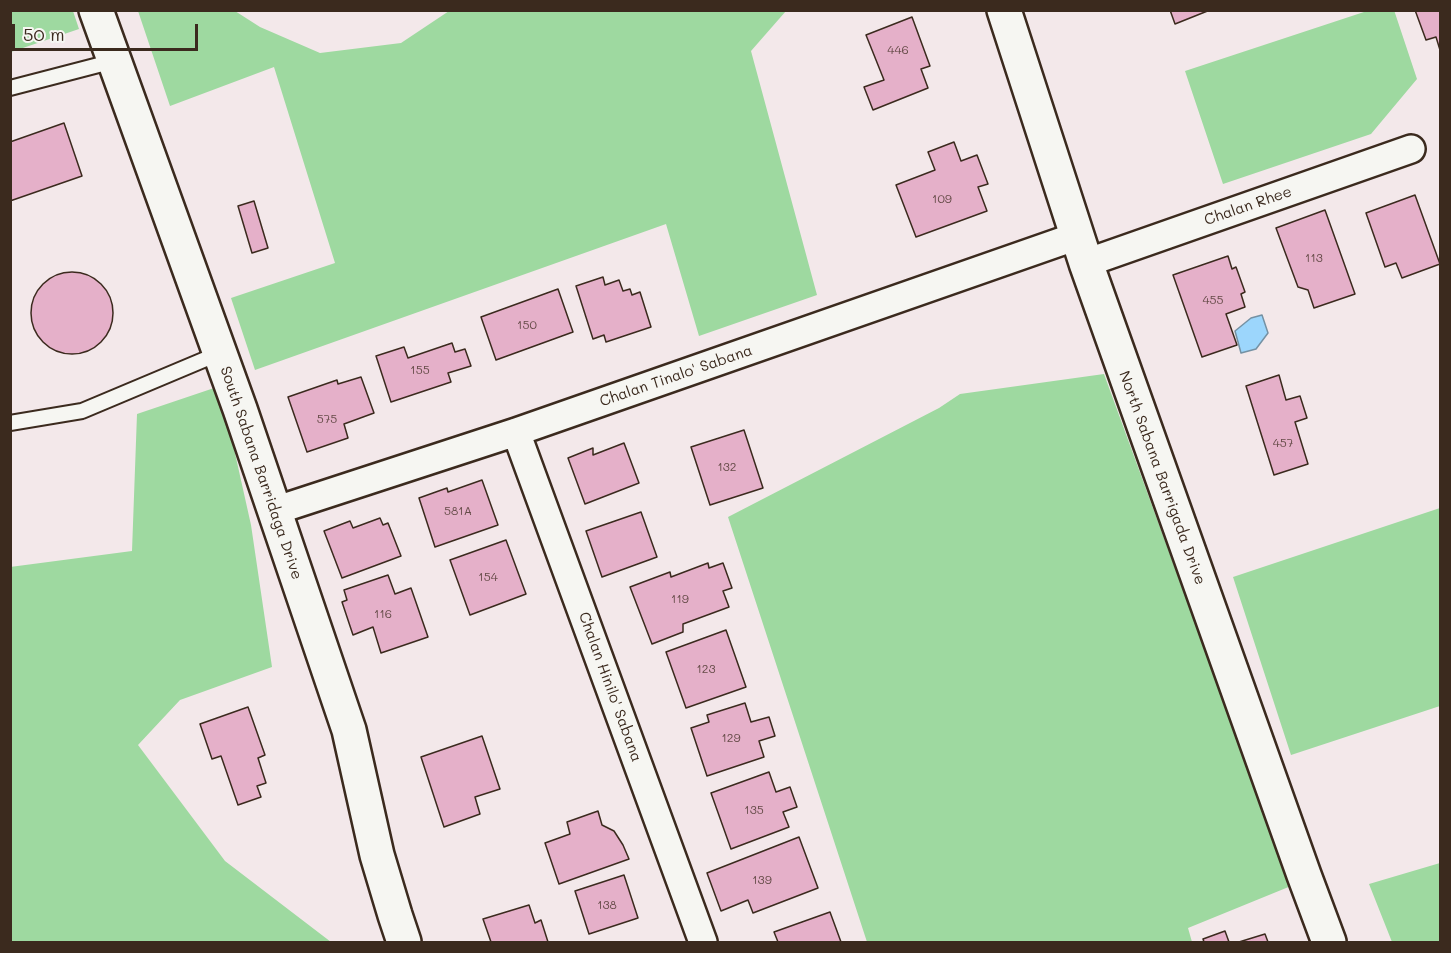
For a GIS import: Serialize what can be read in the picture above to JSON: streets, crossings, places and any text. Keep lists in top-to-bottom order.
{
  "streets": {
    "main road": ["South Sabana Barridaga Drive", "North Sabana Barrigada Drive"],
    "street": ["Chalan Rhee", "Chalan Tinalo' Sabana", "Chalan Hinilo' Sabana"]
  },
  "crossings": [
    ["Chalan Rhee", "Chalan Tinalo' Sabana"],
    ["Chalan Rhee", "North Sabana Barrigada Drive"],
    ["Chalan Tinalo' Sabana", "South Sabana Barridaga Drive"],
    ["Chalan Tinalo' Sabana", "North Sabana Barrigada Drive"],
    ["Chalan Tinalo' Sabana", "Chalan Hinilo' Sabana"]
  ],
  "house_numbers": [
    "446",
    "109",
    "113",
    "455",
    "150",
    "155",
    "575",
    "457",
    "132",
    "581A",
    "154",
    "119",
    "116",
    "123",
    "129",
    "135",
    "139",
    "138"
  ],
  "scale_bar": "50 m"
}
